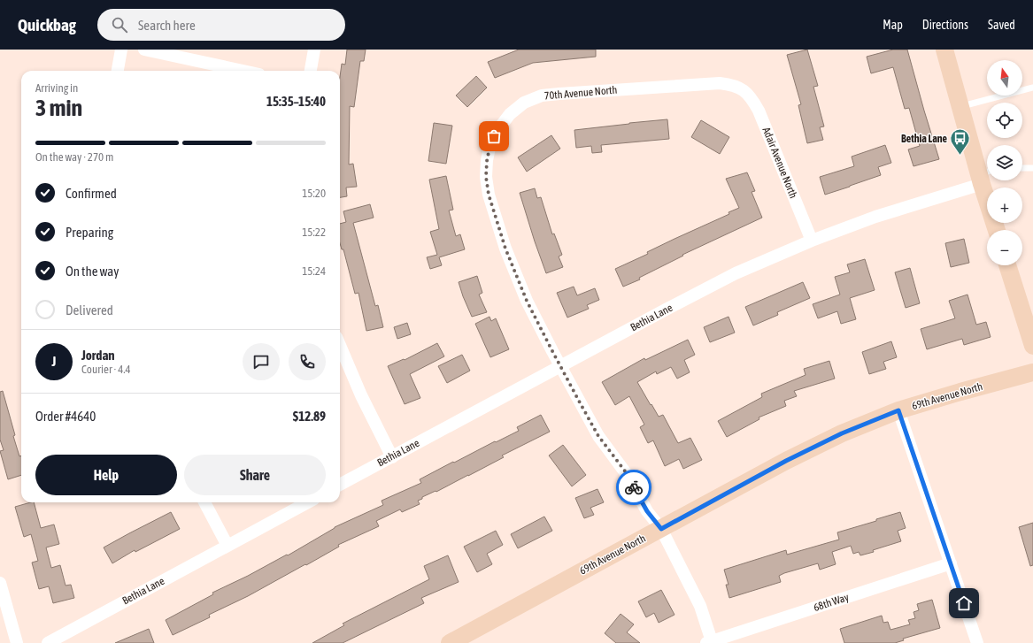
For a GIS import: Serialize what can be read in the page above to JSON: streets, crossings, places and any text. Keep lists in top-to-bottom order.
{
  "streets": {
    "street": [
      "70th Avenue North",
      "Adair Avenue North",
      "Bethia Lane",
      "69th Avenue North",
      "68th Way"
    ]
  },
  "crossings": [
    ["70th Avenue North", "Adair Avenue North"],
    ["70th Avenue North", "Bethia Lane"],
    ["70th Avenue North", "69th Avenue North"],
    ["70th Avenue North", "68th Way"],
    ["Adair Avenue North", "Bethia Lane"]
  ],
  "places": {
    "bus stop": ["Bethia Lane"]
  },
  "north": "top",
  "page": {
    "header": "Quickbag",
    "search": "Search here",
    "nav": ["Map", "Directions", "Saved"],
    "map_buttons": ["+", "−"],
    "heading": ["3 min", "Arriving in", "15:35–15:40"],
    "panel": [
      "Jordan",
      "Courier · 4.4",
      "Order #4640",
      "$12.89"
    ],
    "bar": "On the way · 270 m",
    "list": [
      ["Confirmed", "15:20"],
      ["Preparing", "15:22"],
      ["On the way", "15:24"],
      "Delivered"
    ],
    "round": "J",
    "buttons": ["Help", "Share"]
  }
}
